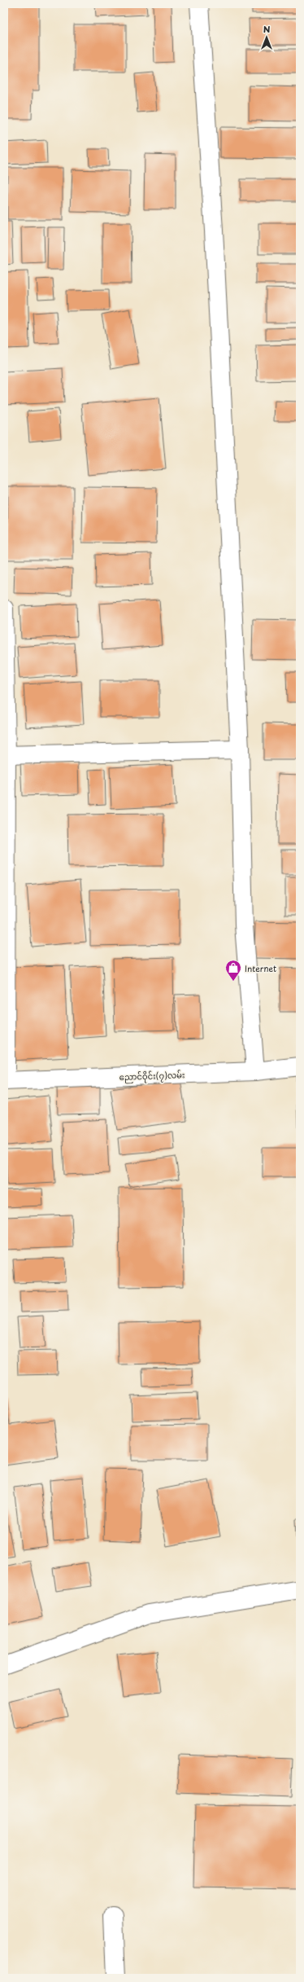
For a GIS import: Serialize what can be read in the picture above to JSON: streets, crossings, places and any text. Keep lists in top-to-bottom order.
{
  "streets": {
    "street": ["ညောင်ဝိုင်း(၇)လမ်း"]
  },
  "places": {
    "shop": ["Internet"]
  },
  "north": "top"
}
